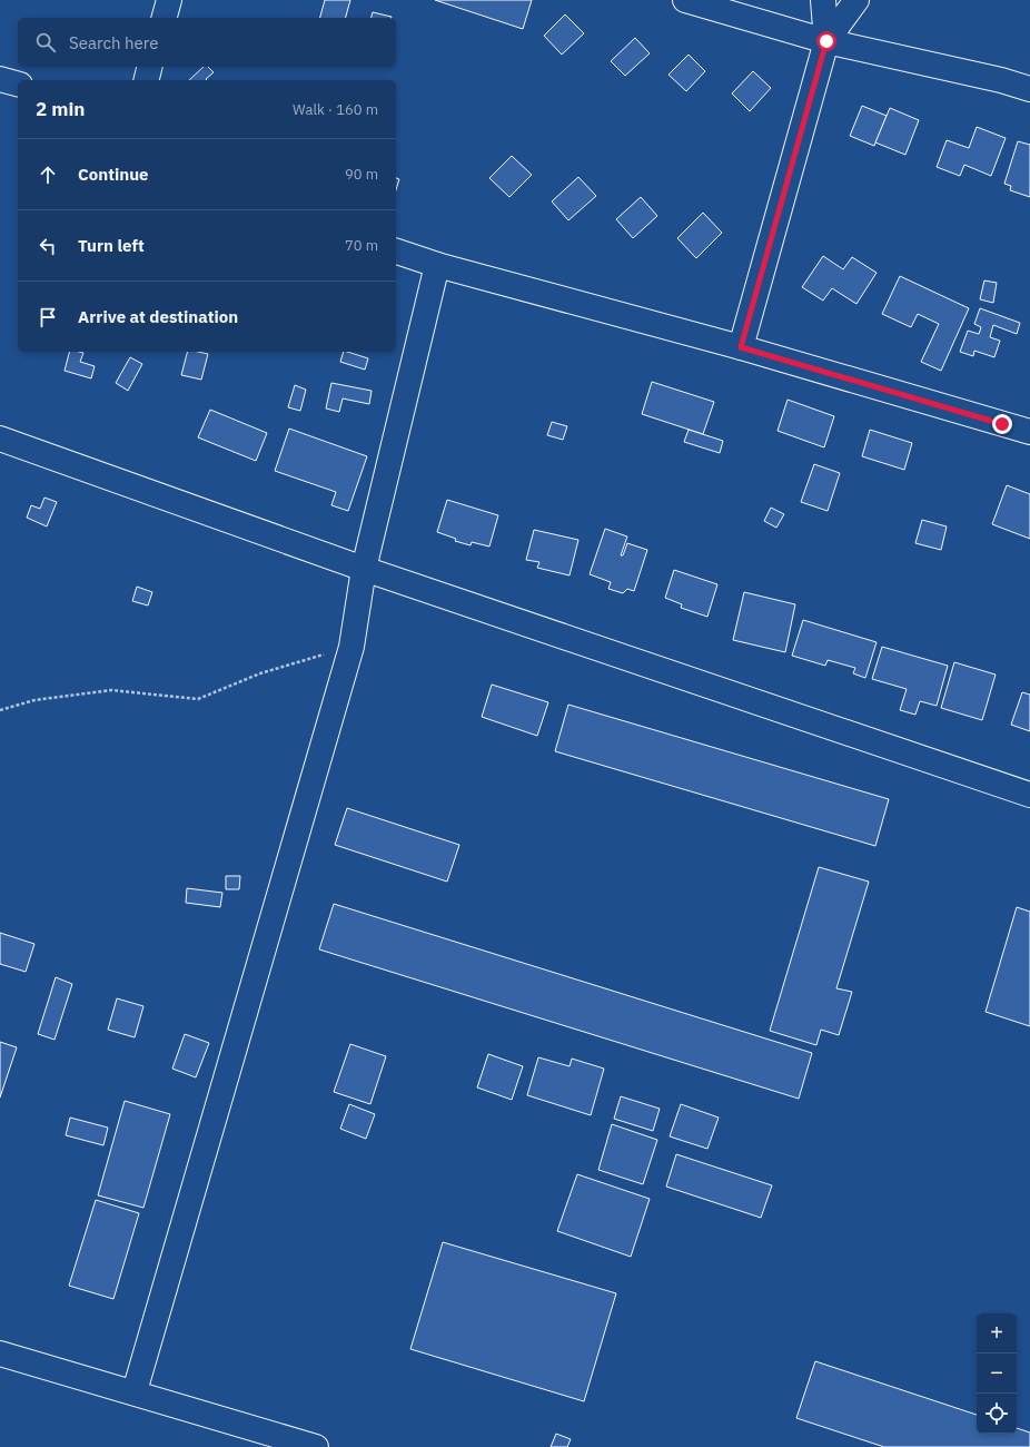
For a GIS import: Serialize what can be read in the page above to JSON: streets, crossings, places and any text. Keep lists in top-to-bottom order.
{
  "page": {
    "search": "Search here",
    "heading": ["2 min", "Walk · 160 m"],
    "list": [
      ["Continue", "90 m"],
      ["Turn left", "70 m"],
      "Arrive at destination"
    ],
    "map_buttons": ["+", "−"]
  }
}
